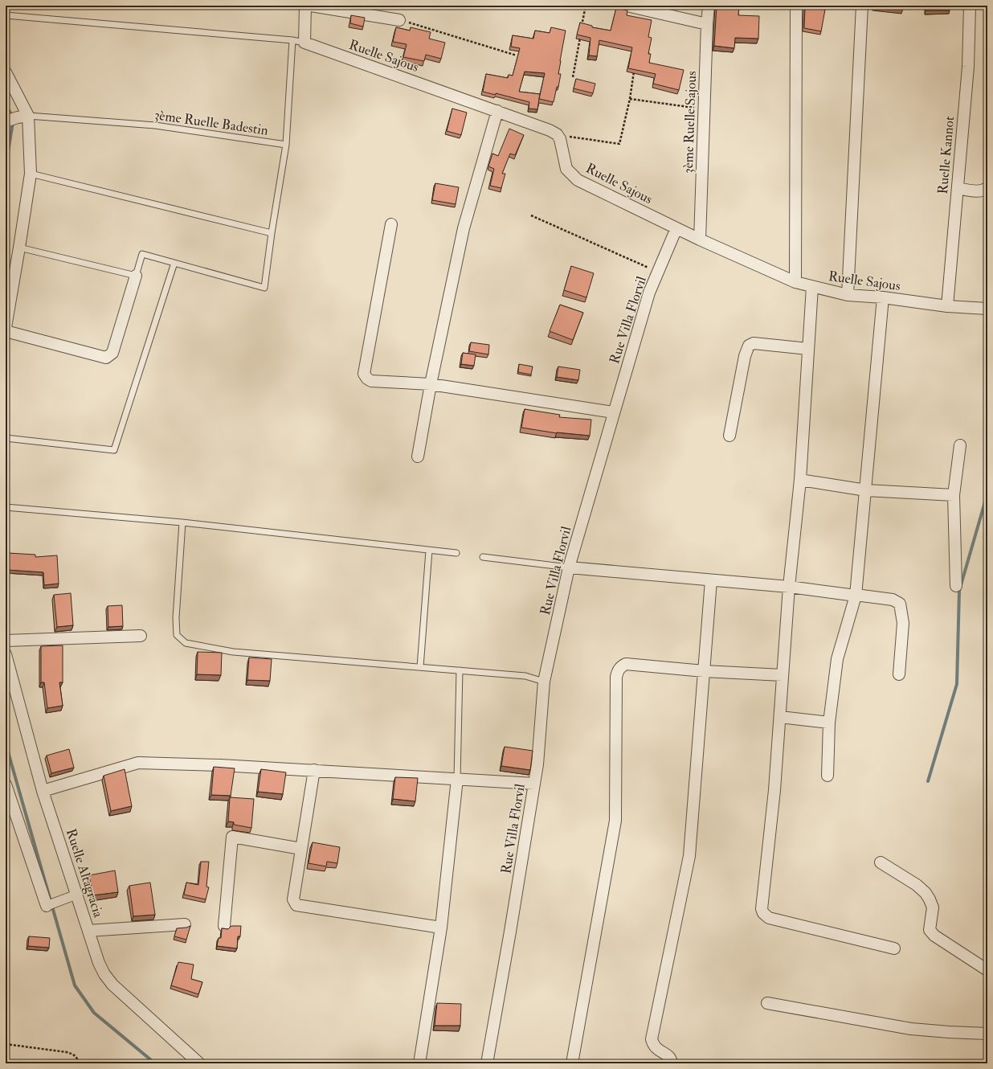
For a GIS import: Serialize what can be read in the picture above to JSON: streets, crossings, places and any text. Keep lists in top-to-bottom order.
{
  "streets": {
    "street": [
      "Ruelle Sajous",
      "3ème Ruelle Sajous",
      "Ruelle Kannot",
      "Rue Villa Florvil",
      "Ruelle Altagracia"
    ],
    "lane": ["3ème Ruelle Badestin"]
  },
  "crossings": [
    ["Ruelle Sajous", "3ème Ruelle Sajous"],
    ["Ruelle Sajous", "Ruelle Kannot"],
    ["Ruelle Sajous", "Rue Villa Florvil"]
  ]
}
